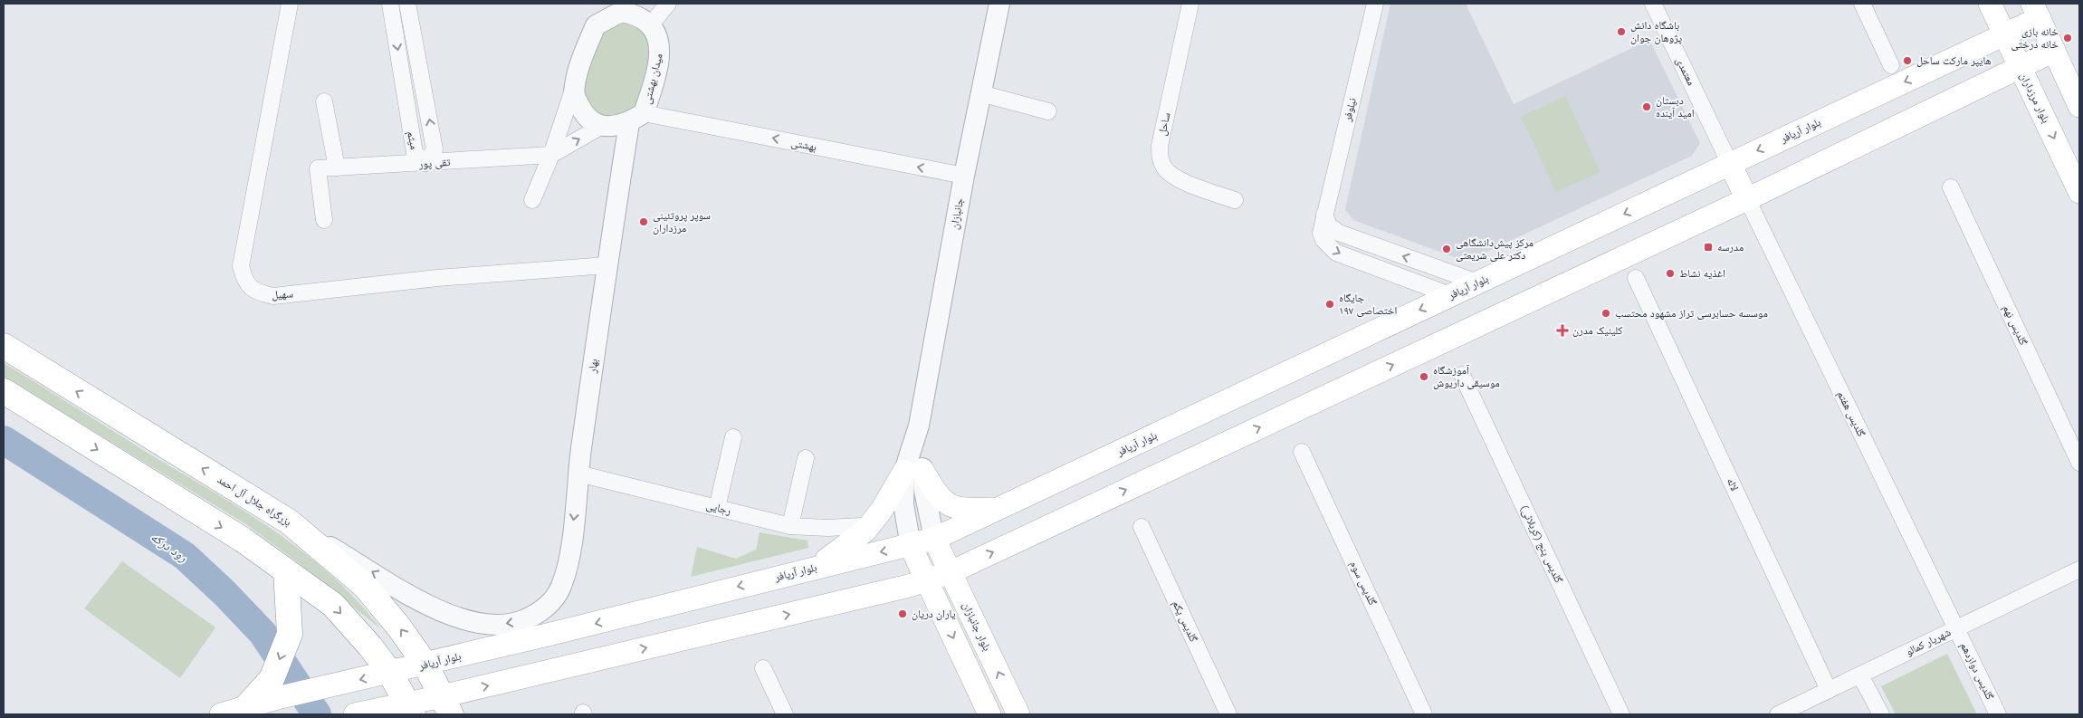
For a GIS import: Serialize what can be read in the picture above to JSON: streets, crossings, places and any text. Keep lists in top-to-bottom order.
{
  "streets": {
    "highway": ["بزرگراه جلال آل احمد"],
    "main road": ["بلوار مرزداران", "بلوار آریافر", "بلوار جانبازان"],
    "street": [
      "معتمدی",
      "میدان بهشتی",
      "نیلوفر",
      "ساحل",
      "میثم",
      "بهشتی",
      "تقی پور",
      "جانبازان",
      "سهیل",
      "گلدیس نهم",
      "بهار",
      "گلدیس هفتم",
      "لاله",
      "رجایی",
      "گلدیس پنج (کربلائی)",
      "گلدیس سوم",
      "گلدیس یکم",
      "شهریار کمالو",
      "گلدیس دوازدهم"
    ]
  },
  "crossings": [
    ["معتمدی", "بلوار آریافر"],
    ["میدان بهشتی", "بهشتی"],
    ["میدان بهشتی", "بهار"],
    ["بلوار مرزداران", "بلوار آریافر"],
    ["نیلوفر", "بلوار آریافر"],
    ["بلوار آریافر", "جانبازان"],
    ["بلوار آریافر", "بزرگراه جلال آل احمد"],
    ["بلوار آریافر", "بلوار جانبازان"],
    ["میثم", "تقی پور"],
    ["بهشتی", "جانبازان"],
    ["بهشتی", "بهار"],
    ["جانبازان", "بلوار جانبازان"],
    ["سهیل", "بهار"],
    ["بهار", "بزرگراه جلال آل احمد"],
    ["بهار", "رجایی"],
    ["گلدیس هفتم", "شهریار کمالو"],
    ["گلدیس هفتم", "گلدیس دوازدهم"],
    ["لاله", "شهریار کمالو"],
    ["شهریار کمالو", "گلدیس دوازدهم"]
  ],
  "one_way": ["بهشتی"],
  "water": ["رود درکه"],
  "places": {
    "other": [
      "باشگاه دانش پژوهان جوان",
      "خانه بازی خانه درختی",
      "هایپر مارکت ساحل",
      "دبستان امید آینده",
      "سوپر پروتئینی مرزداران",
      "مرکز پیش‌دانشگاهی دکتر علی شریعتی",
      "اغذیه نشاط",
      "جایگاه اختصاصی ۱۹۷",
      "موسسه حسابرسی تراز مشهود محتسب",
      "آموزشگاه موسیقی داریوش",
      "یاران دریان"
    ],
    "transit": ["مدرسه"],
    "health": ["کلینیک مدرن"]
  }
}
